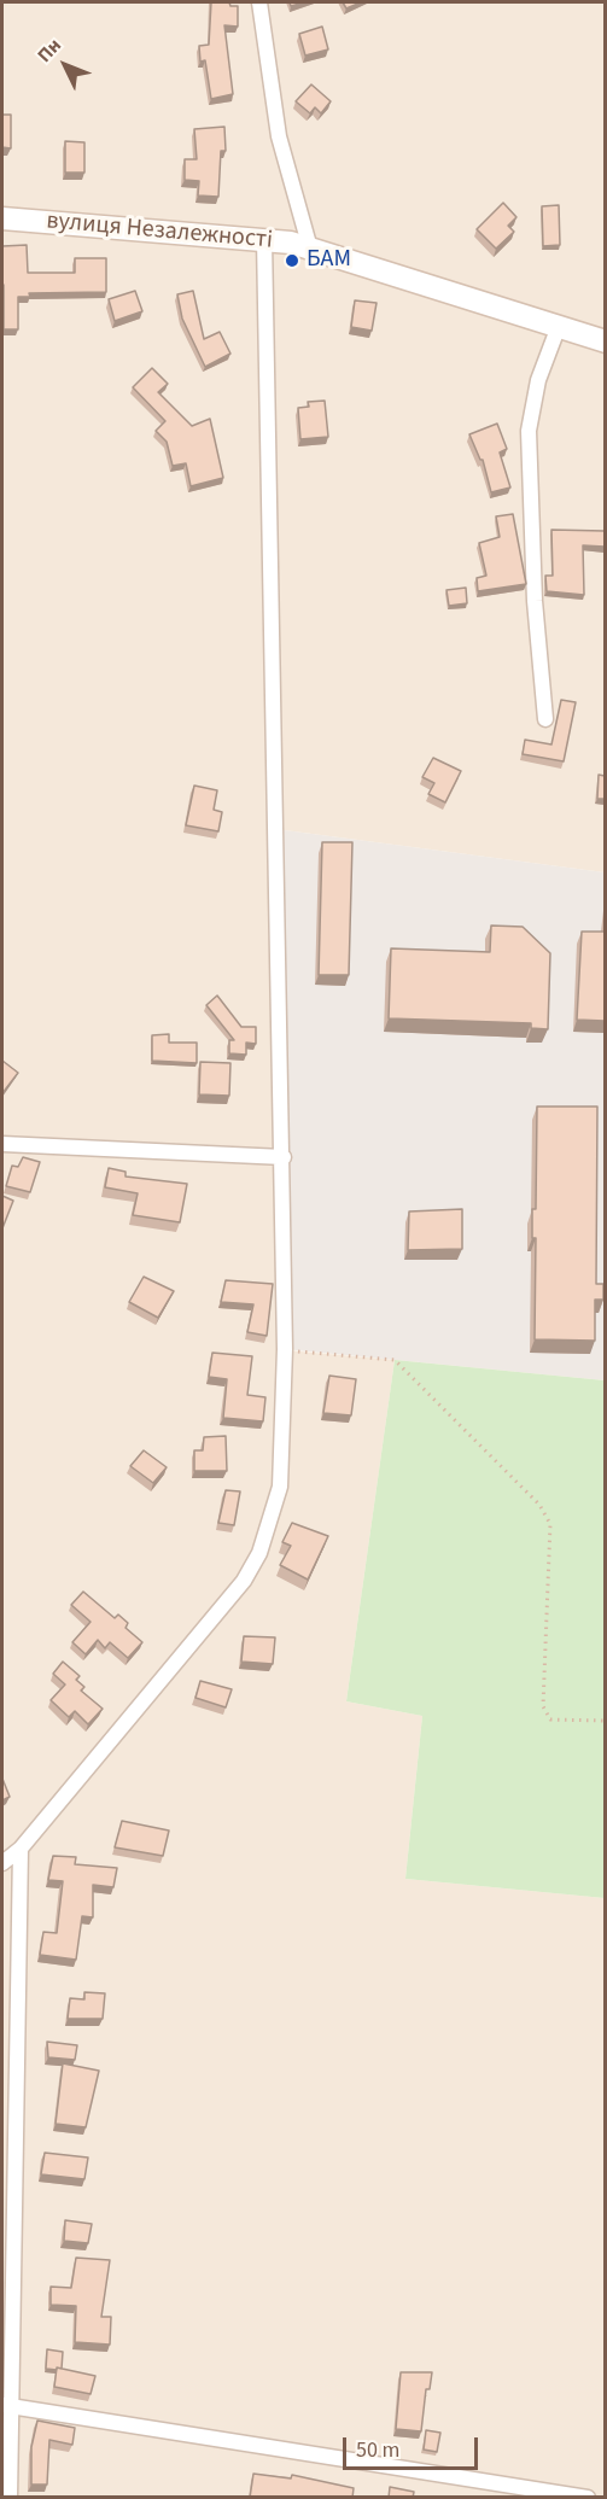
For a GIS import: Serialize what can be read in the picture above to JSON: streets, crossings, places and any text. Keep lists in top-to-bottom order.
{
  "streets": {
    "street": ["вулиця Незалежності"]
  },
  "places": ["БАМ"],
  "scale_bar": "50 m",
  "north": "top left"
}
